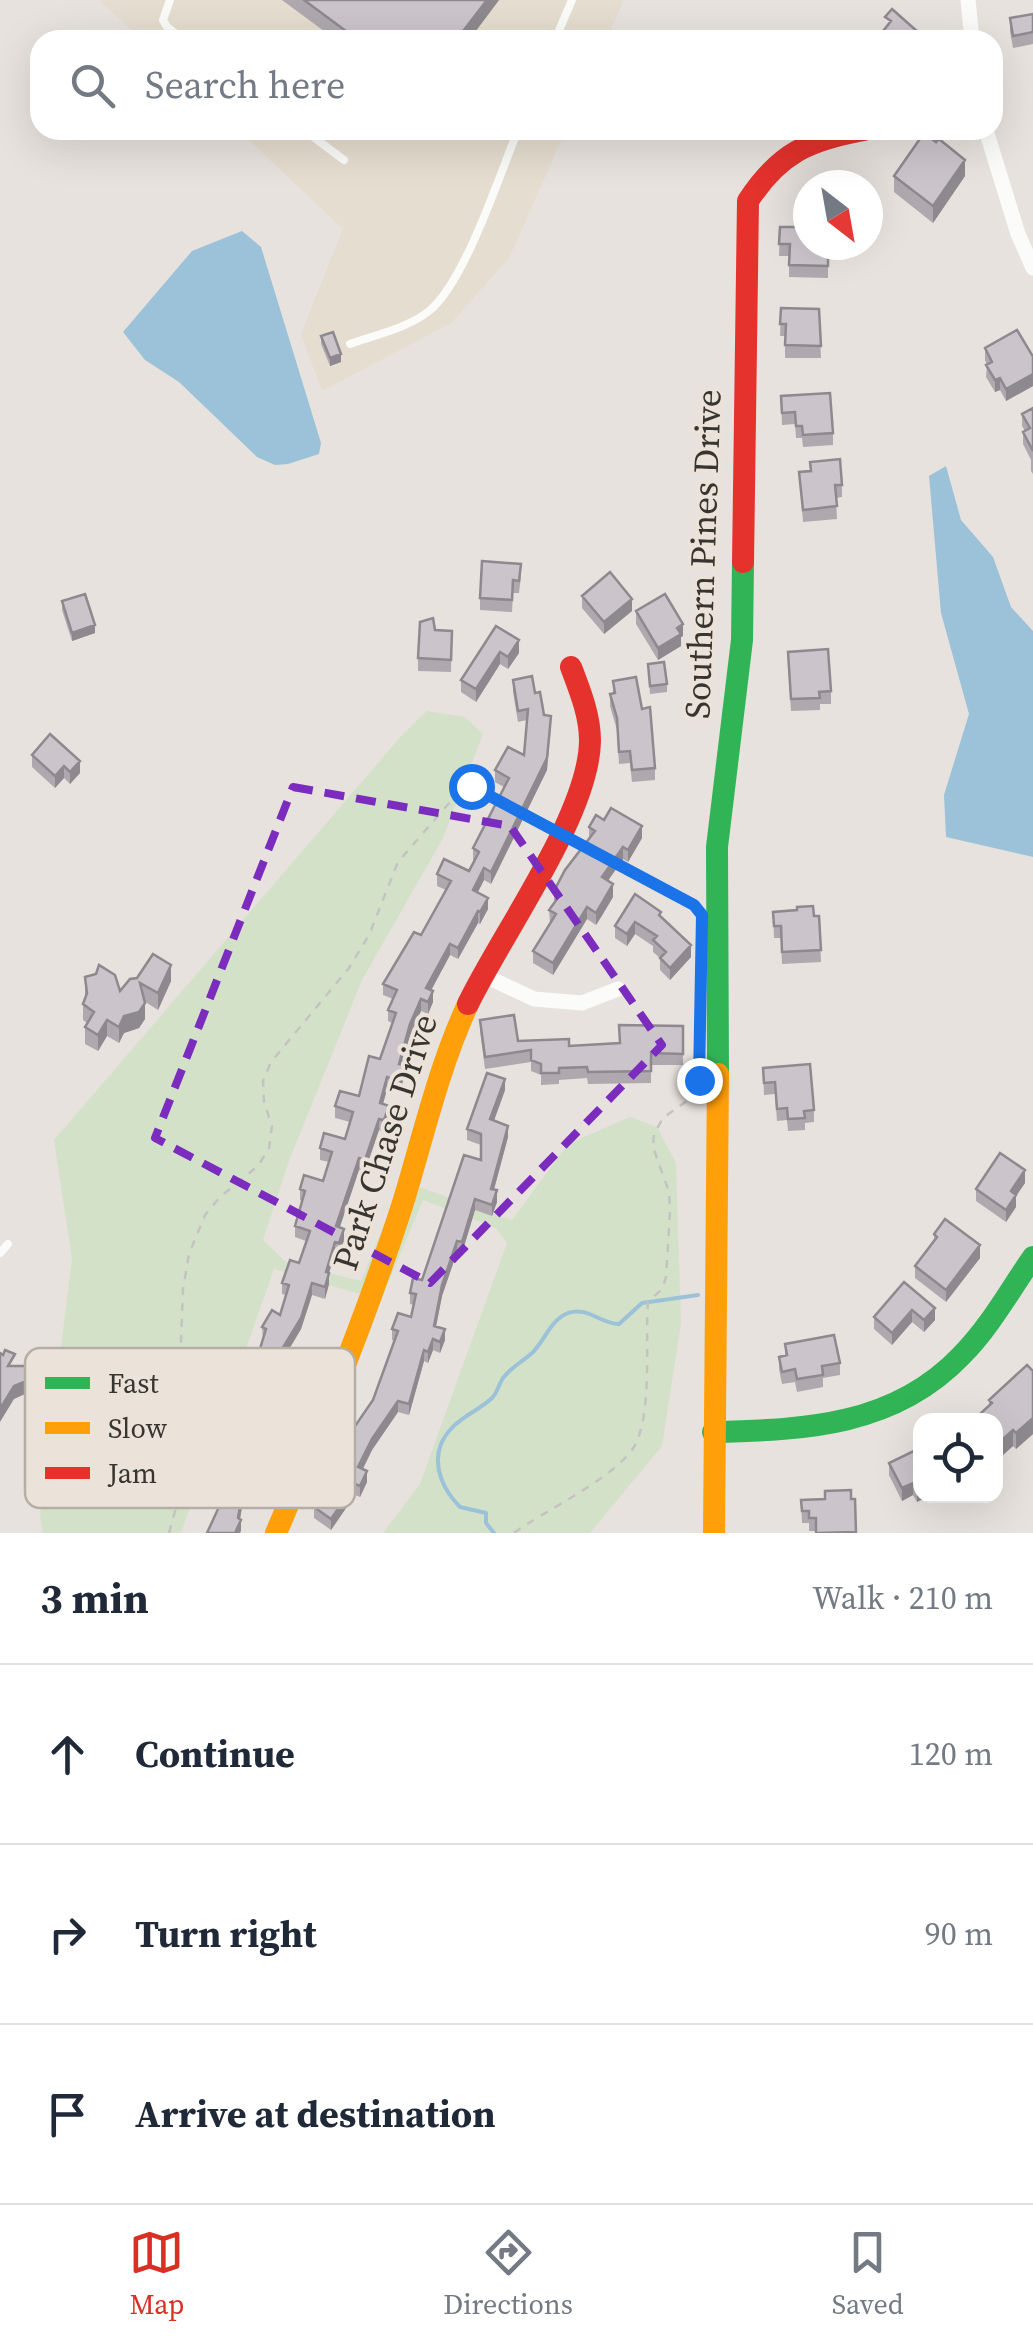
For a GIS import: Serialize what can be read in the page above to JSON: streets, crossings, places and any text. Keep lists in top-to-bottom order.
{
  "streets": {
    "street": ["Southern Pines Drive", "Park Chase Drive"]
  },
  "legend": ["Fast", "Slow", "Jam"],
  "north": "bottom right",
  "page": {
    "search": "Search here",
    "heading": ["3 min", "Walk · 210 m"],
    "list": [
      ["Continue", "120 m"],
      ["Turn right", "90 m"],
      "Arrive at destination"
    ],
    "nav": ["Map", "Directions", "Saved"]
  }
}
